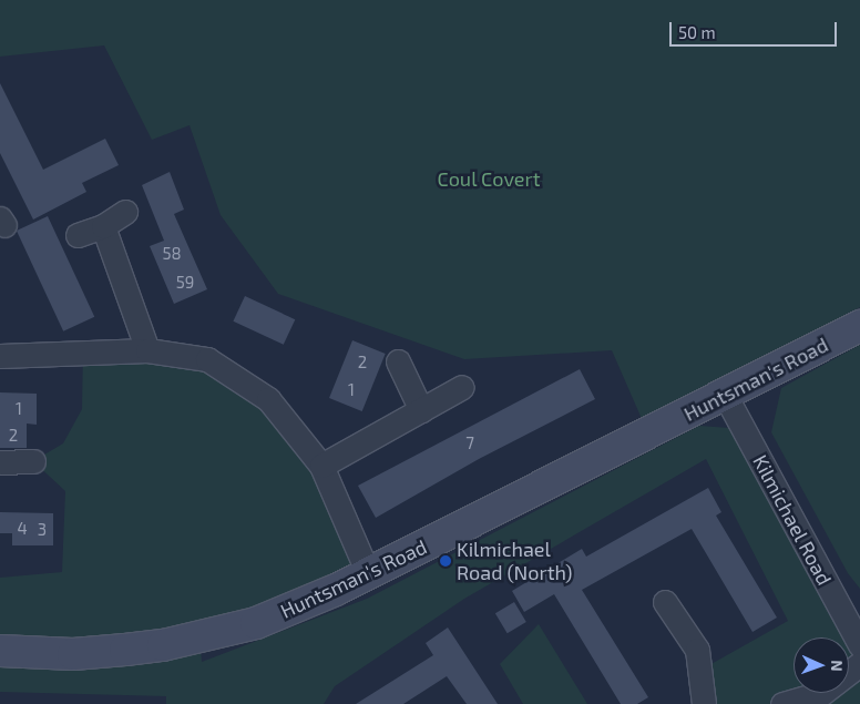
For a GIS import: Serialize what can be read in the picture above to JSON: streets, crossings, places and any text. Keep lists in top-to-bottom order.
{
  "streets": {
    "street": ["Huntsman's Road", "Kilmichael Road"]
  },
  "crossings": [
    ["Huntsman's Road", "Kilmichael Road"]
  ],
  "parks": ["Coul Covert"],
  "places": ["Kilmichael Road (North)"],
  "house_numbers": [
    "58",
    "59",
    "2",
    "1",
    "1",
    "2",
    "7",
    "4",
    "3"
  ],
  "scale_bar": "50 m",
  "north": "right"
}
